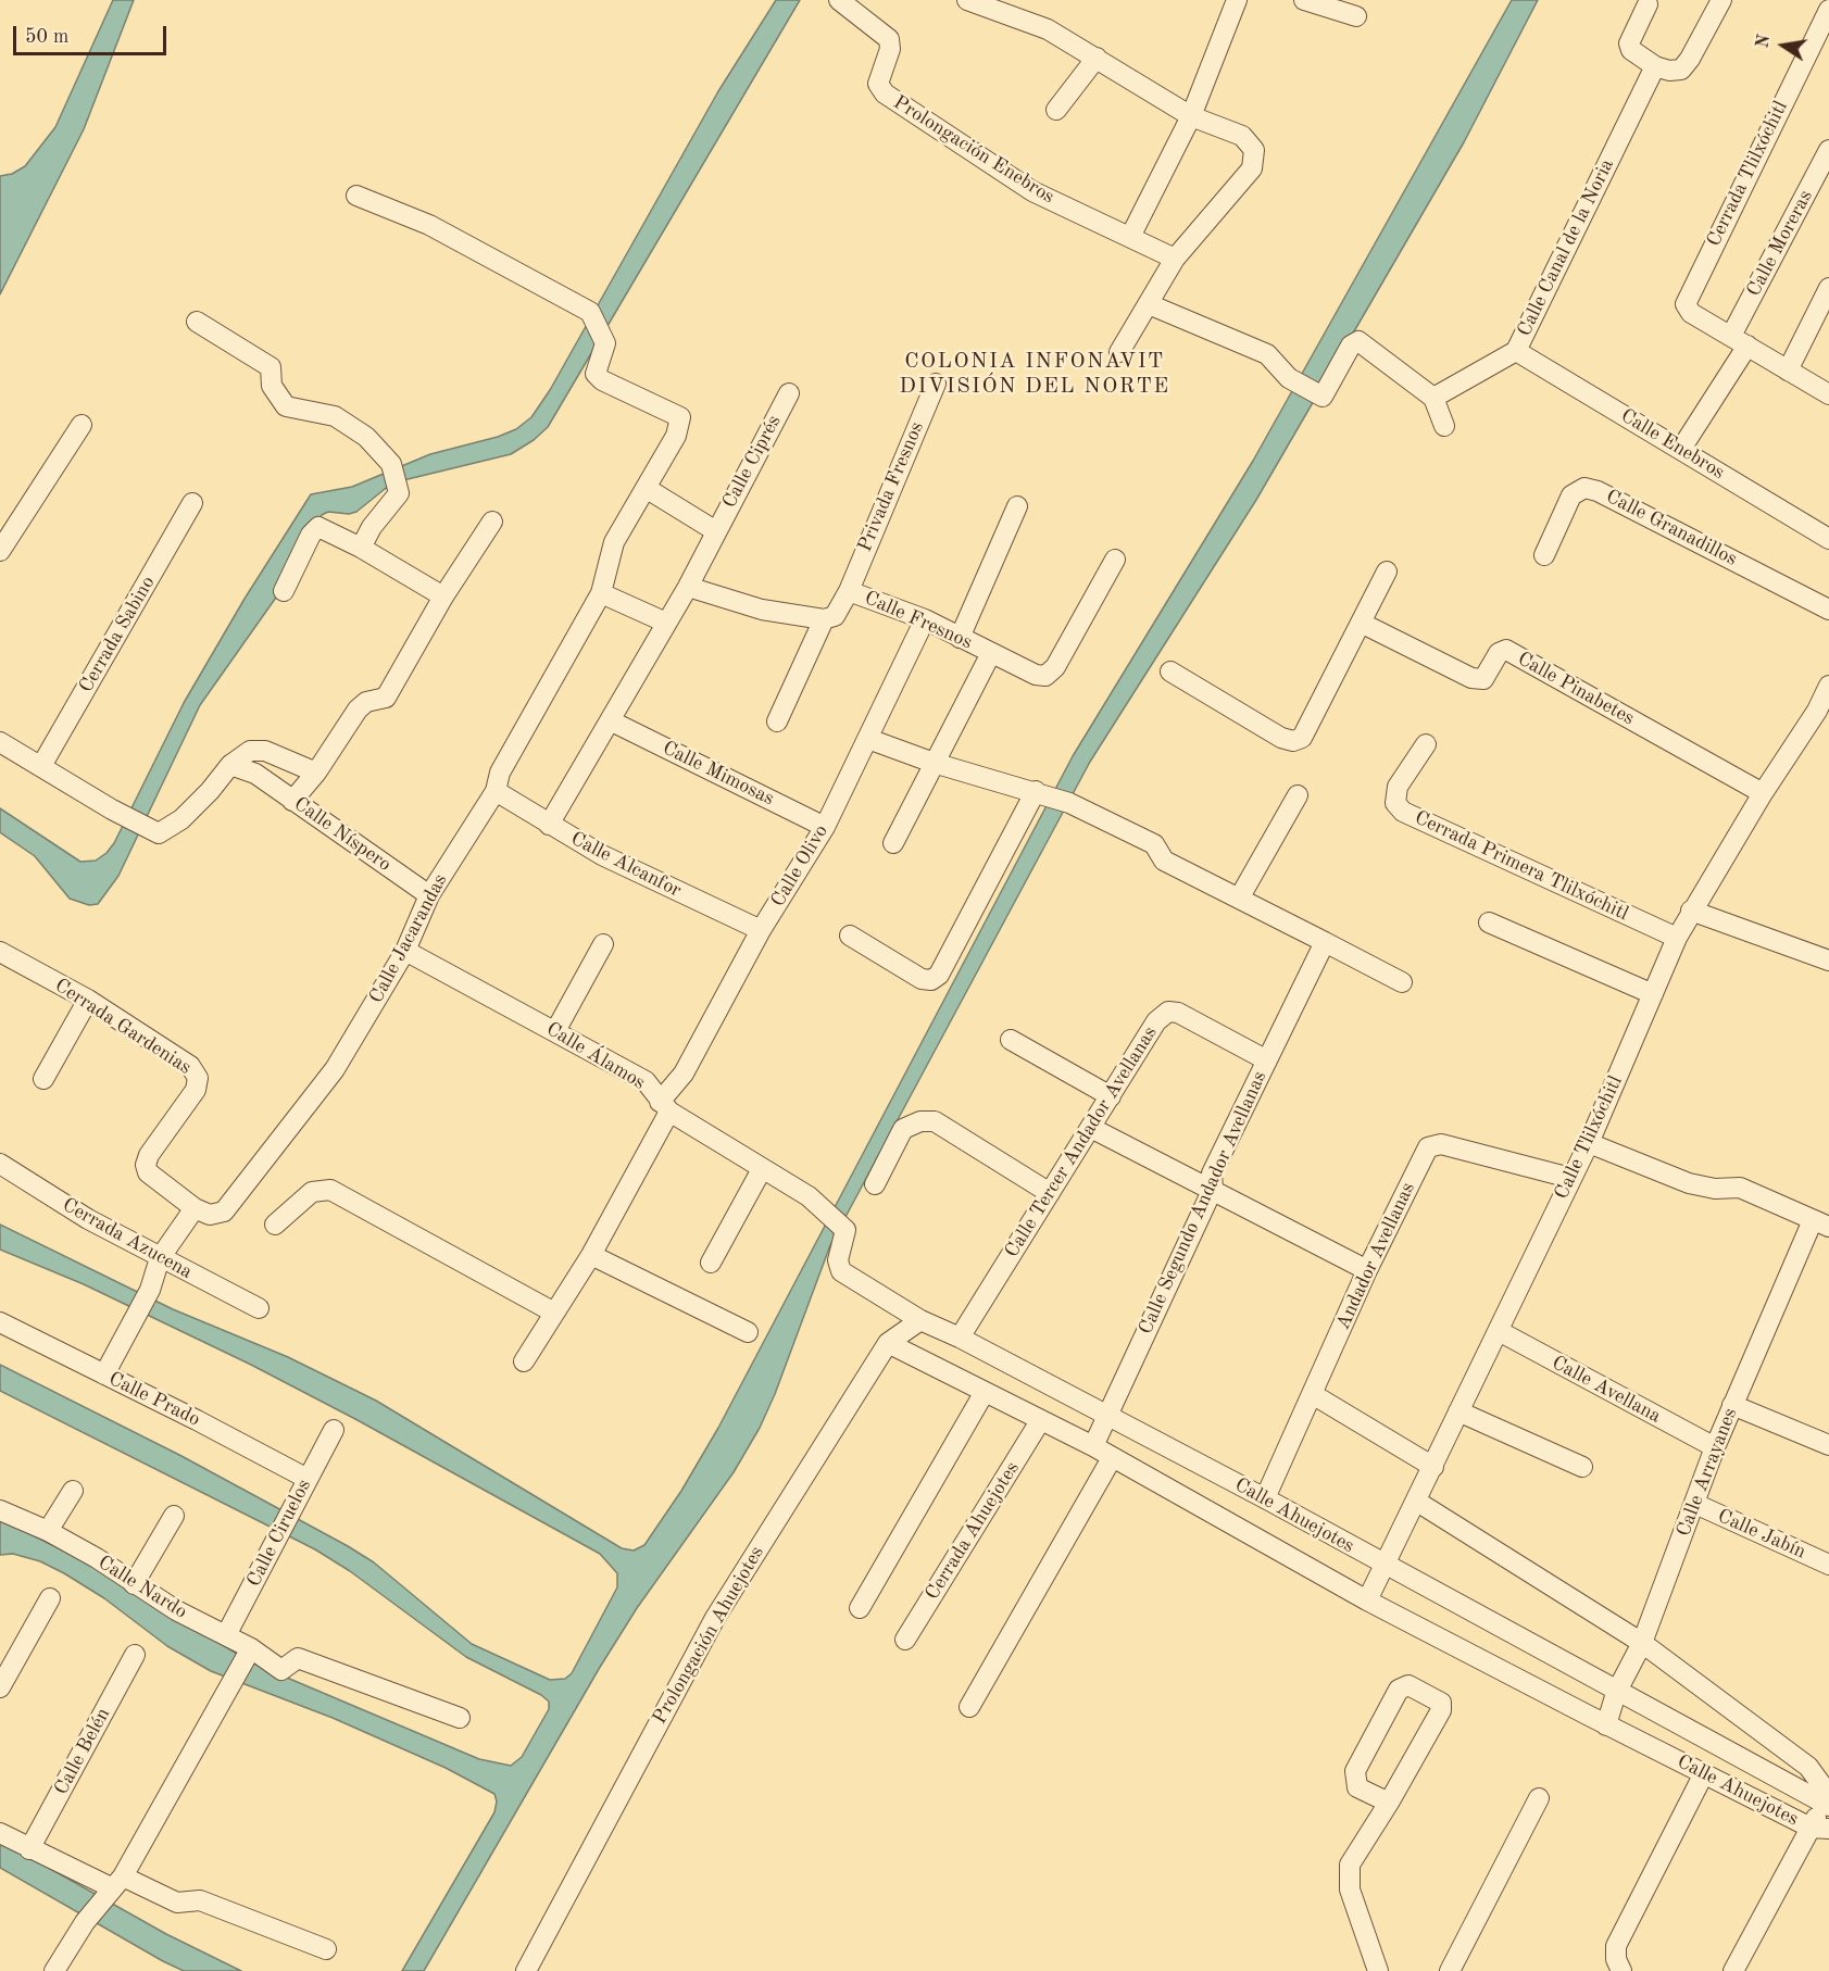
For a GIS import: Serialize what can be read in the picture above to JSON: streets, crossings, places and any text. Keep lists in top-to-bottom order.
{
  "streets": {
    "street": [
      "Prolongación Enebros",
      "Cerrada Tlilxóchitl",
      "Calle Moreras",
      "Calle Canal de la Noria",
      "Calle Enebros",
      "Calle Ciprés",
      "Privada Fresnos",
      "Calle Granadillos",
      "Calle Fresnos",
      "Cerrada Sabino",
      "Calle Pinabetes",
      "Calle Mimosas",
      "Calle Níspero",
      "Calle Alcanfor",
      "Calle Olivo",
      "Cerrada Primera Tlilxóchitl",
      "Calle Jacarandas",
      "Cerrada Gardenias",
      "Calle Álamos",
      "Calle Tlilxóchitl",
      "Calle Tercer Andador Avellanas",
      "Calle Segundo Andador Avellanas",
      "Cerrada Azucena",
      "Andador Avellanas",
      "Calle Avellana",
      "Calle Prado",
      "Calle Arrayanes",
      "Calle Ahuejotes",
      "Cerrada Ahuejotes",
      "Calle Ciruelos",
      "Calle Jabín",
      "Calle Nardo",
      "Prolongación Ahuejotes",
      "Calle Belén"
    ]
  },
  "crossings": [
    ["Cerrada Tlilxóchitl", "Calle Moreras"],
    ["Calle Moreras", "Calle Enebros"],
    ["Calle Canal de la Noria", "Calle Enebros"],
    ["Calle Ciprés", "Calle Jacarandas"],
    ["Privada Fresnos", "Calle Fresnos"],
    ["Calle Fresnos", "Calle Olivo"],
    ["Calle Pinabetes", "Calle Tlilxóchitl"],
    ["Calle Mimosas", "Calle Olivo"],
    ["Calle Níspero", "Calle Jacarandas"],
    ["Calle Alcanfor", "Calle Olivo"],
    ["Calle Alcanfor", "Calle Jacarandas"],
    ["Calle Olivo", "Calle Álamos"],
    ["Cerrada Primera Tlilxóchitl", "Calle Tlilxóchitl"],
    ["Calle Jacarandas", "Cerrada Gardenias"],
    ["Calle Jacarandas", "Calle Álamos"],
    ["Calle Álamos", "Calle Ahuejotes"],
    ["Calle Tlilxóchitl", "Andador Avellanas"],
    ["Calle Tlilxóchitl", "Calle Avellana"],
    ["Calle Tlilxóchitl", "Calle Ahuejotes"],
    ["Calle Tercer Andador Avellanas", "Calle Segundo Andador Avellanas"],
    ["Calle Tercer Andador Avellanas", "Calle Ahuejotes"],
    ["Calle Segundo Andador Avellanas", "Calle Ahuejotes"],
    ["Andador Avellanas", "Calle Ahuejotes"],
    ["Calle Avellana", "Calle Arrayanes"],
    ["Calle Prado", "Calle Ciruelos"],
    ["Calle Arrayanes", "Calle Ahuejotes"],
    ["Calle Arrayanes", "Calle Jabín"],
    ["Calle Ahuejotes", "Cerrada Ahuejotes"],
    ["Calle Ahuejotes", "Prolongación Ahuejotes"],
    ["Calle Ciruelos", "Calle Nardo"]
  ],
  "districts": ["COLONIA INFONAVIT DIVISIÓN DEL NORTE"],
  "scale_bar": "50 m",
  "north": "left"
}
